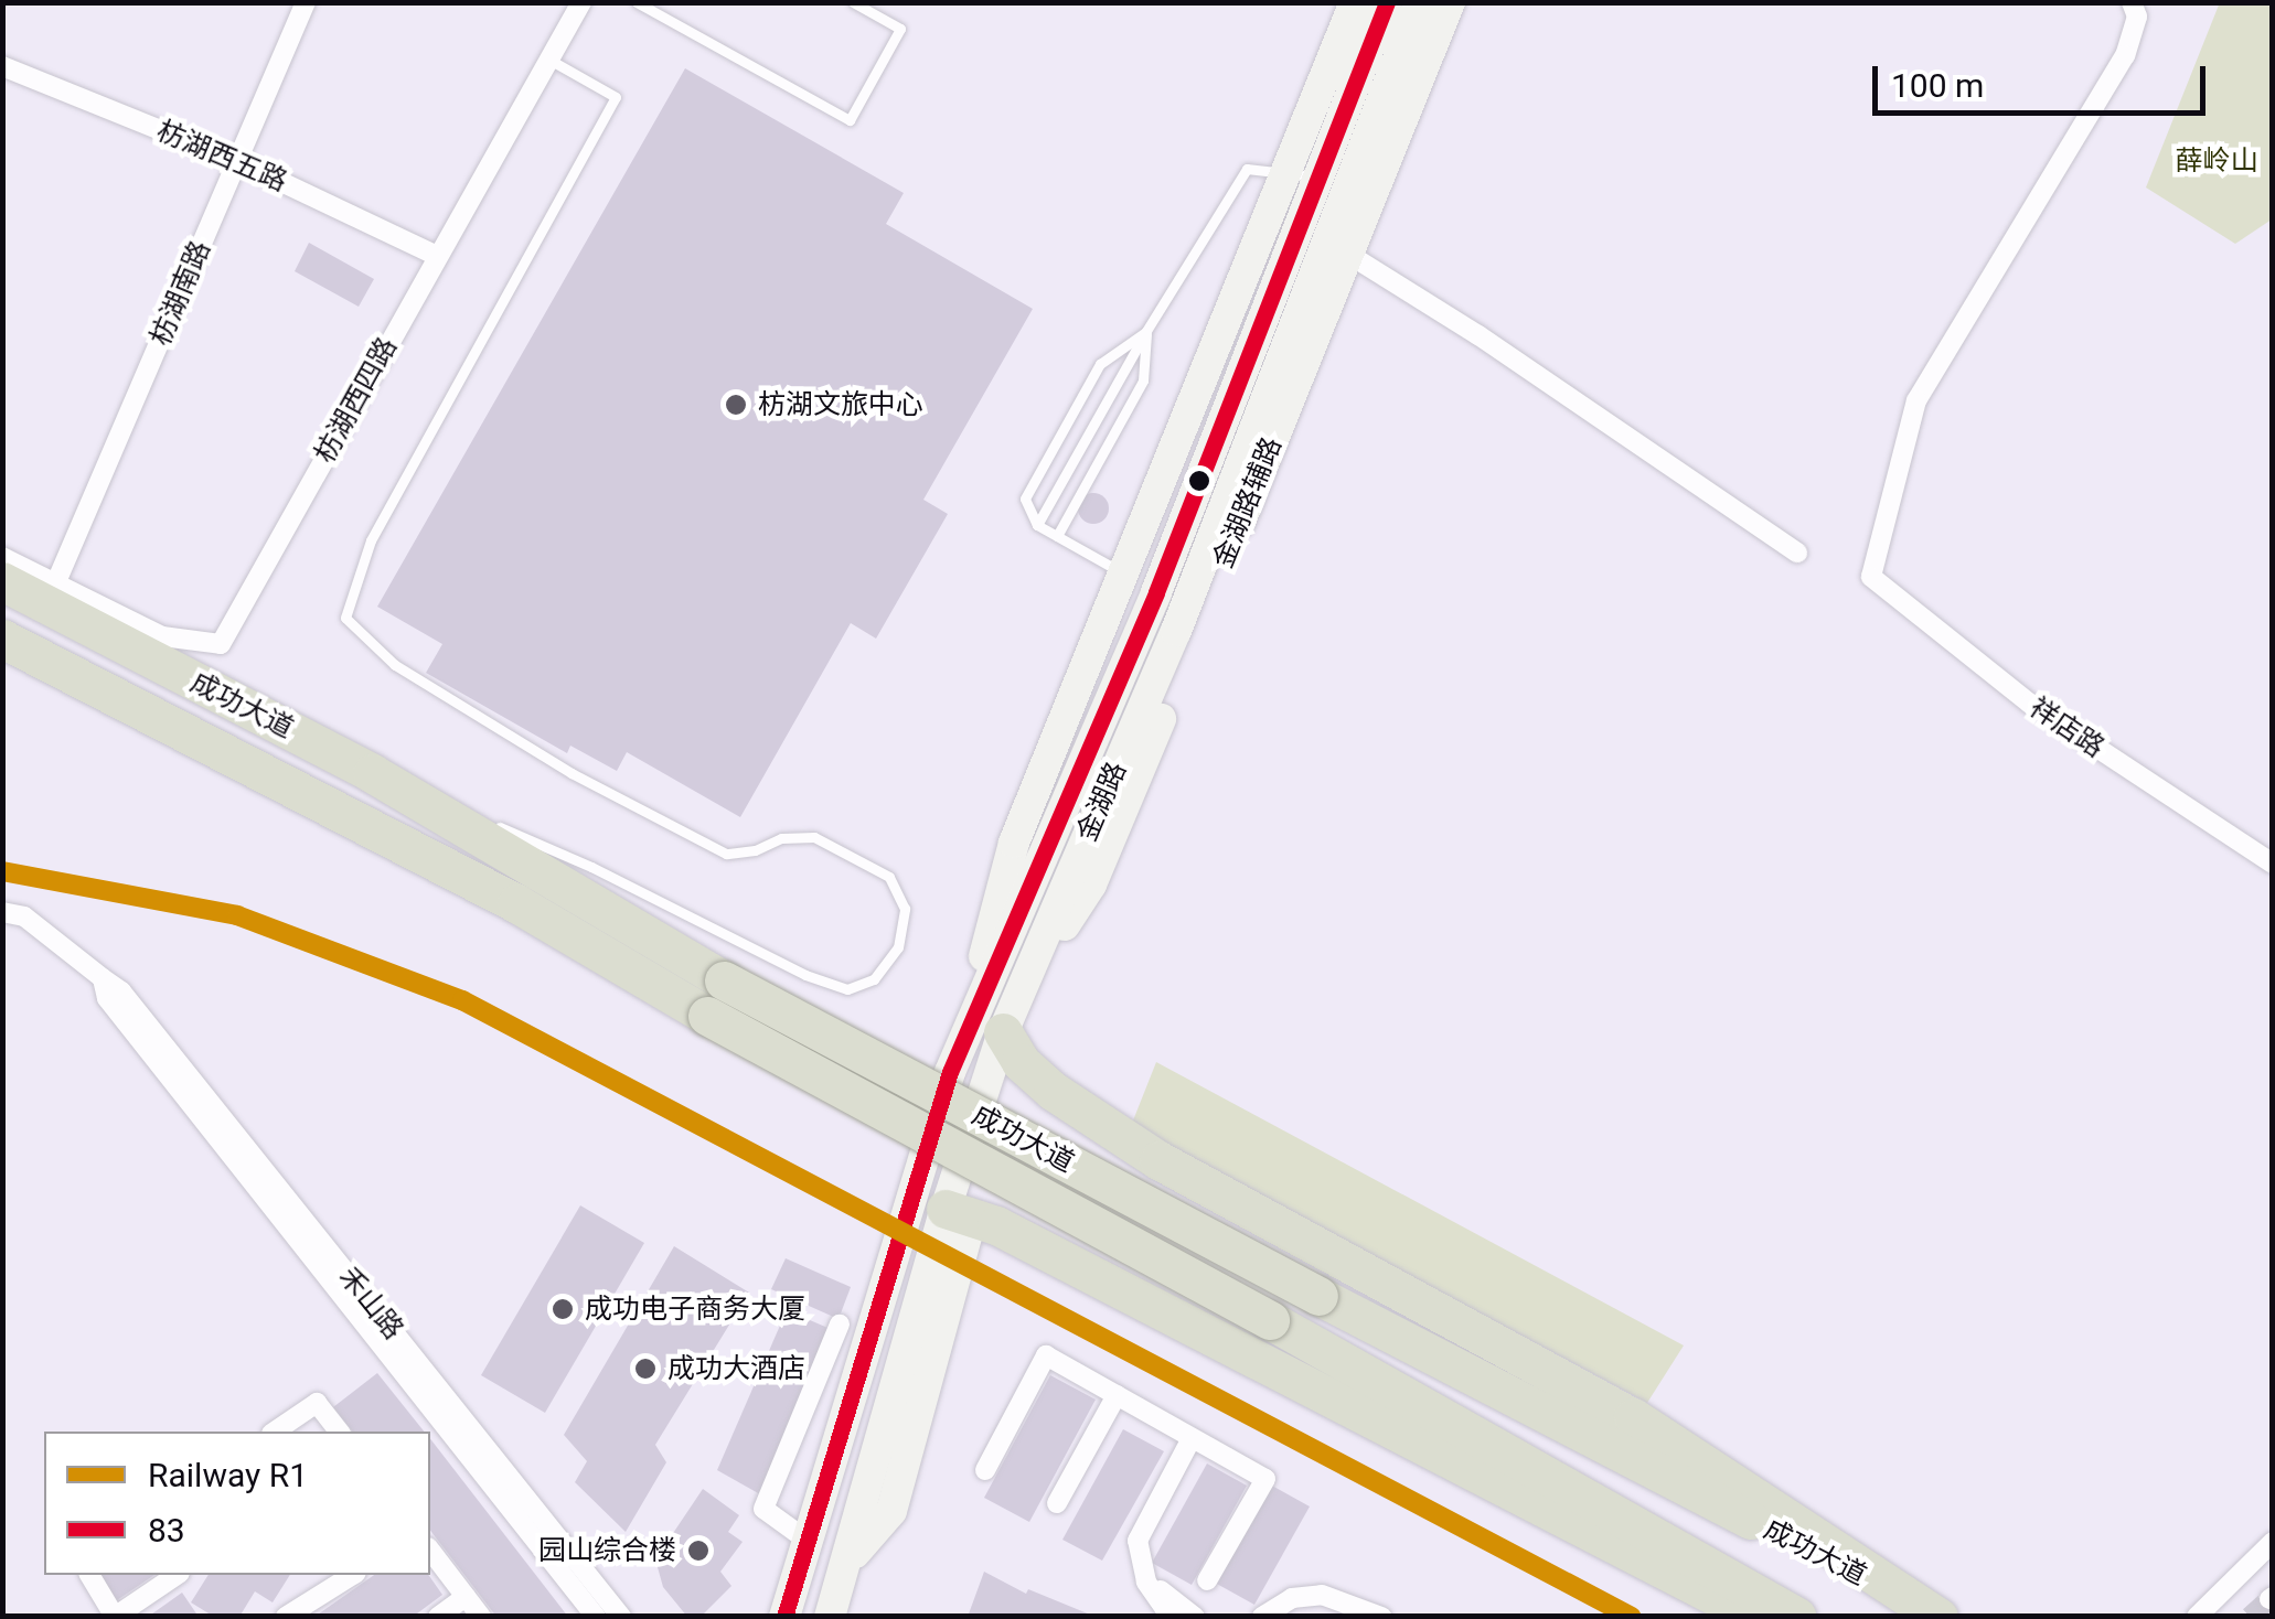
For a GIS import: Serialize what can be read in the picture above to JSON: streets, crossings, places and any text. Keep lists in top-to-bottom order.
{
  "streets": {
    "highway": ["成功大道"],
    "main road": ["金湖路辅路", "金湖路"],
    "street": [
      "枋湖西五路",
      "枋湖南路",
      "枋湖西四路",
      "祥店路",
      "禾山路"
    ]
  },
  "crossings": [
    ["枋湖西五路", "枋湖南路"],
    ["枋湖西五路", "枋湖西四路"],
    ["枋湖南路", "枋湖西四路"],
    ["金湖路辅路", "金湖路"]
  ],
  "parks": ["薛岭山"],
  "places": [
    "枋湖文旅中心",
    "成功电子商务大厦",
    "成功大酒店",
    "园山综合楼"
  ],
  "lines": ["transit line 83", "rail line R1"],
  "legend": ["Railway R1", "83"],
  "scale_bar": "100 m"
}
